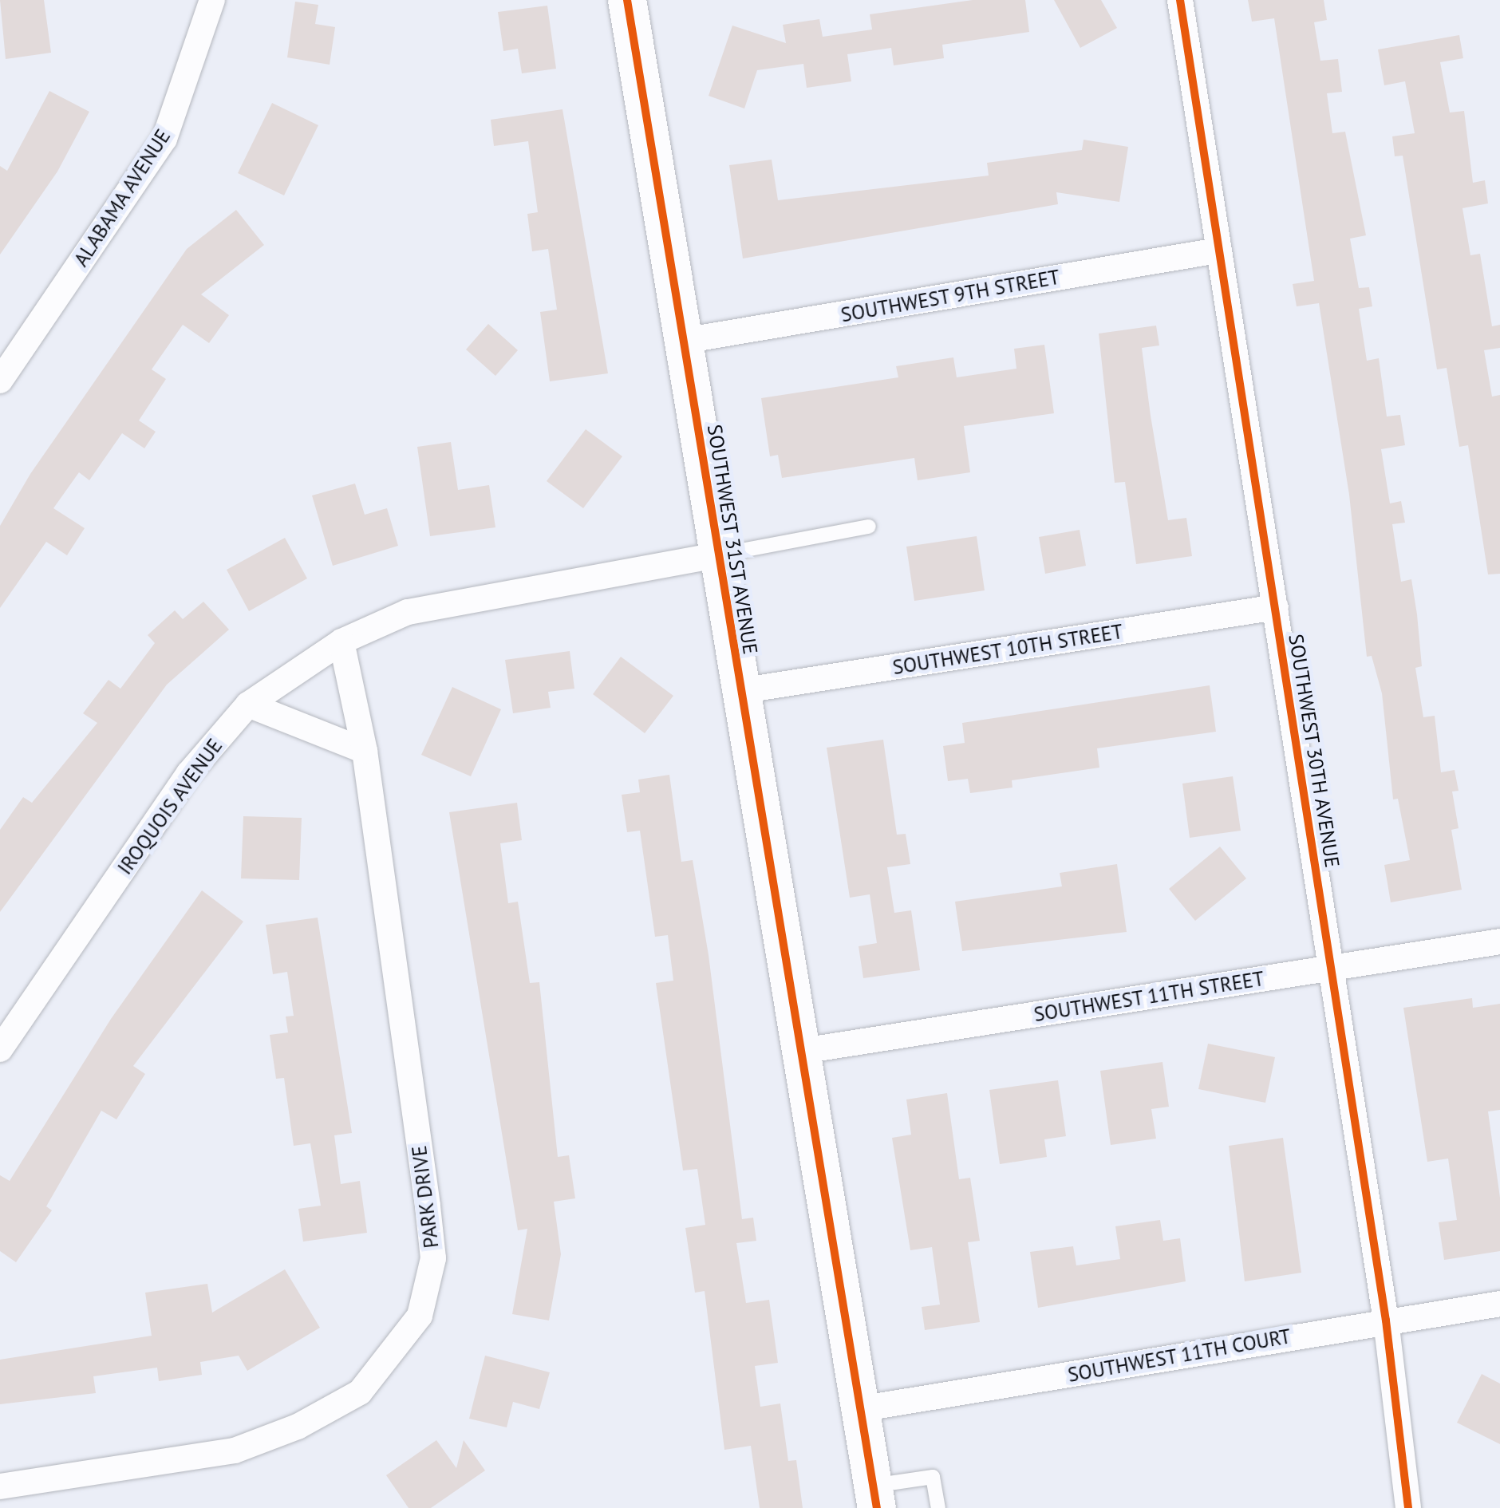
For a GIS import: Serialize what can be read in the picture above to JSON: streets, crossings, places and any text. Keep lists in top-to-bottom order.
{
  "streets": {
    "main road": ["SOUTHWEST 31ST AVENUE"],
    "street": [
      "ALABAMA AVENUE",
      "SOUTHWEST 9TH STREET",
      "SOUTHWEST 10TH STREET",
      "SOUTHWEST 30TH AVENUE",
      "IROQUOIS AVENUE",
      "SOUTHWEST 11TH STREET",
      "PARK DRIVE",
      "SOUTHWEST 11TH COURT"
    ]
  },
  "crossings": [
    ["SOUTHWEST 9TH STREET", "SOUTHWEST 31ST AVENUE"],
    ["SOUTHWEST 9TH STREET", "SOUTHWEST 30TH AVENUE"],
    ["SOUTHWEST 31ST AVENUE", "SOUTHWEST 10TH STREET"],
    ["SOUTHWEST 31ST AVENUE", "IROQUOIS AVENUE"],
    ["SOUTHWEST 31ST AVENUE", "SOUTHWEST 11TH STREET"],
    ["SOUTHWEST 31ST AVENUE", "SOUTHWEST 11TH COURT"],
    ["SOUTHWEST 10TH STREET", "SOUTHWEST 30TH AVENUE"],
    ["SOUTHWEST 30TH AVENUE", "SOUTHWEST 11TH STREET"],
    ["SOUTHWEST 30TH AVENUE", "SOUTHWEST 11TH COURT"],
    ["IROQUOIS AVENUE", "PARK DRIVE"]
  ]
}
